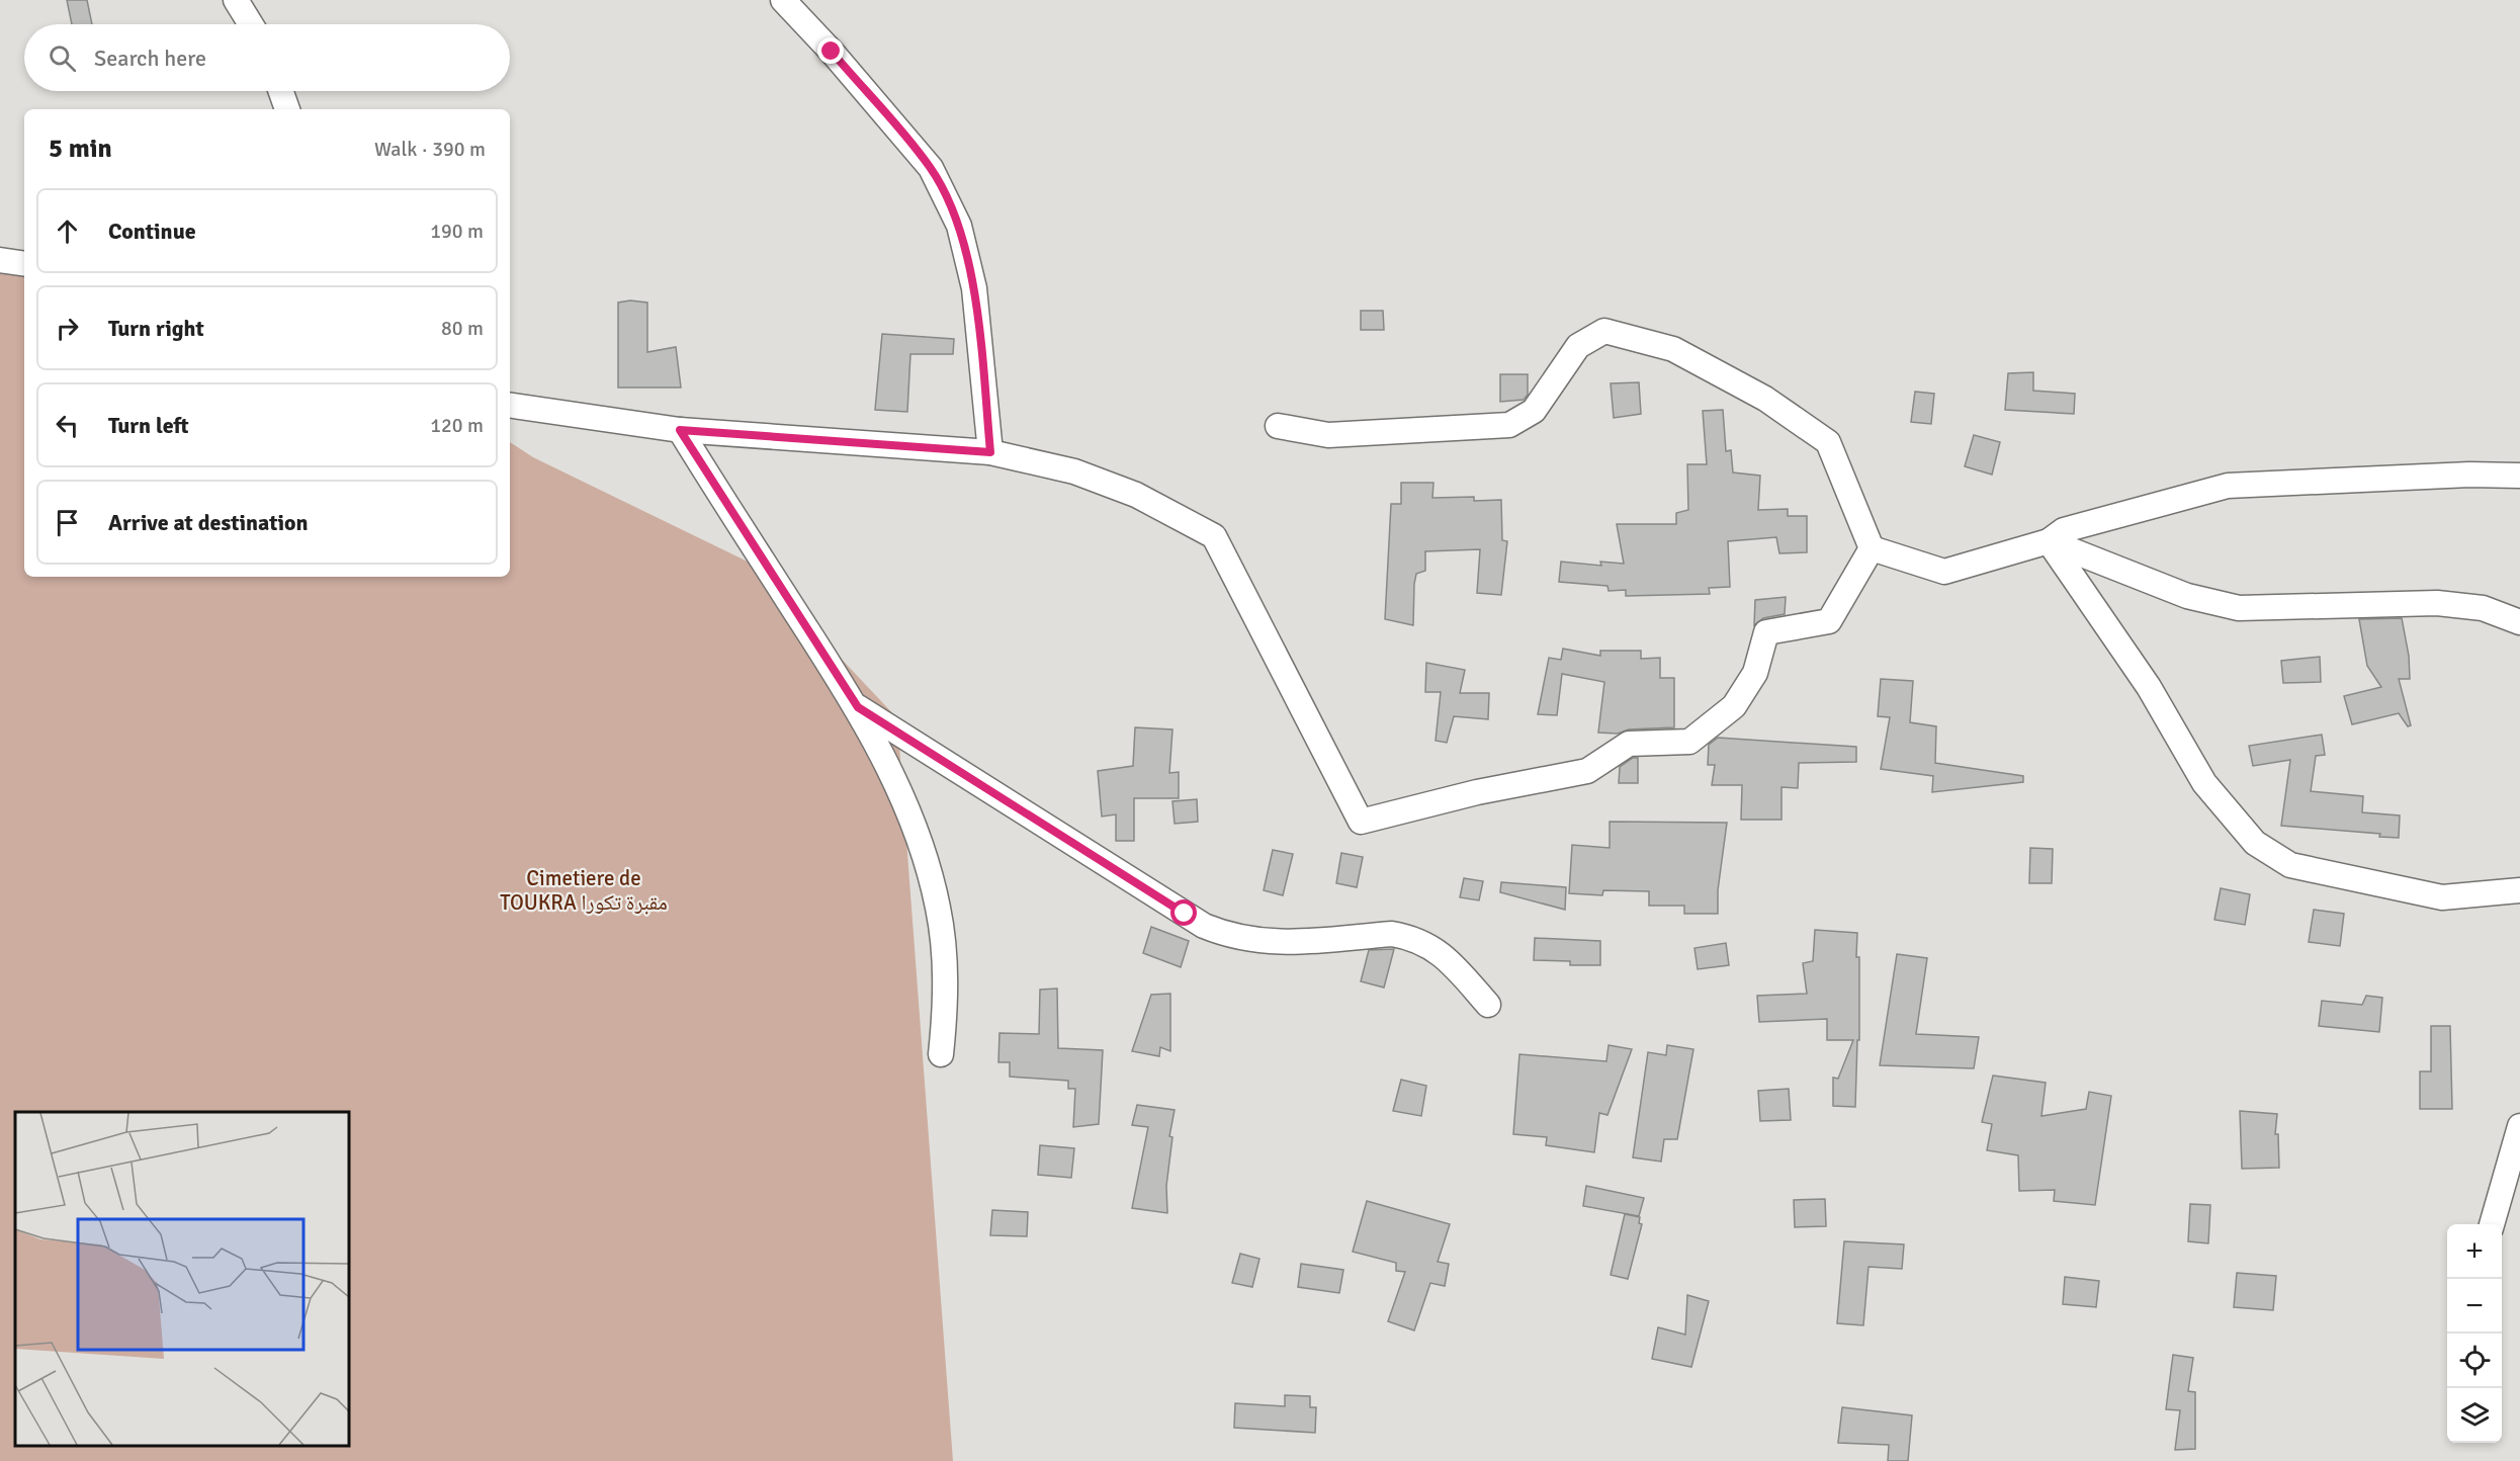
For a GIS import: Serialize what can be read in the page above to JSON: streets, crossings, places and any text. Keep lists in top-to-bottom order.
{
  "parks": ["Cimetiere de TOUKRA مقبرة تكورا"],
  "page": {
    "search": "Search here",
    "heading": ["5 min", "Walk · 390 m"],
    "list": [
      ["Continue", "190 m"],
      ["Turn right", "80 m"],
      ["Turn left", "120 m"],
      "Arrive at destination"
    ],
    "map_buttons": ["+", "−"]
  }
}
